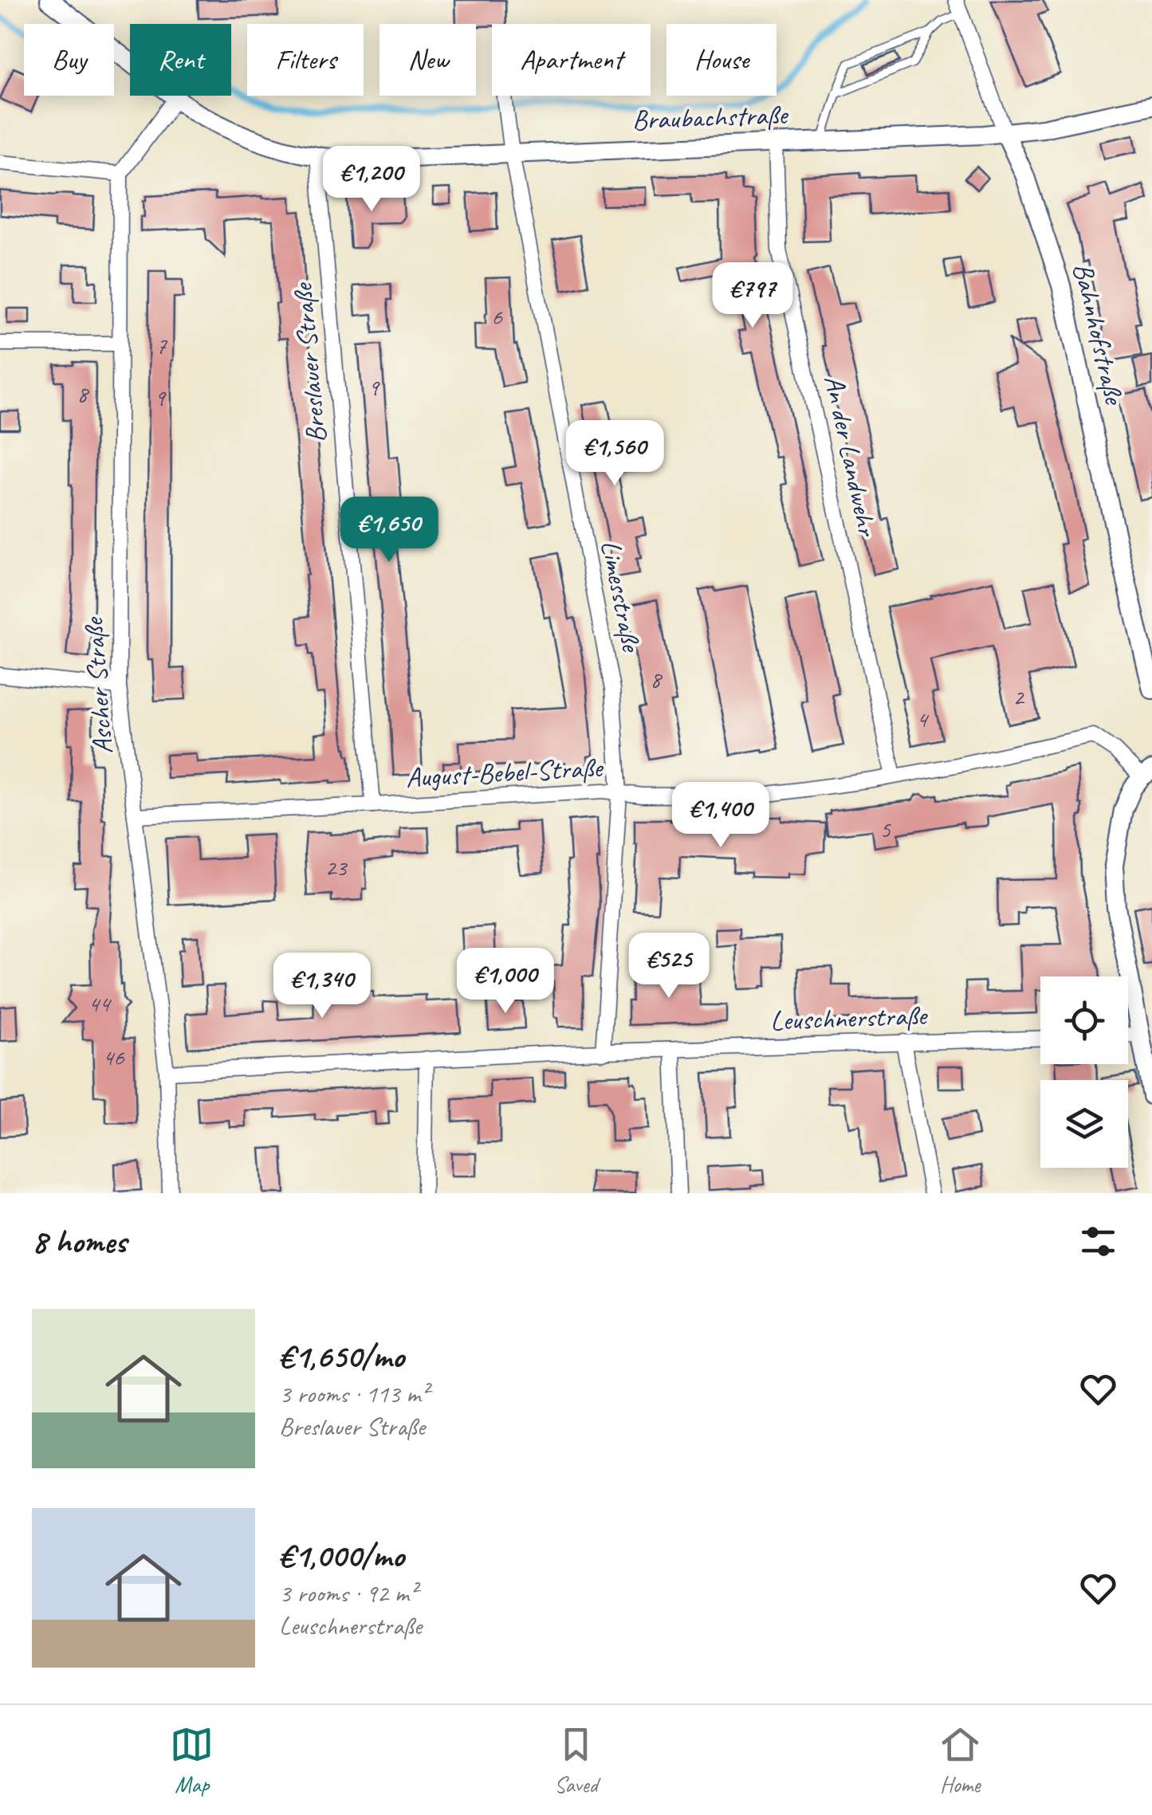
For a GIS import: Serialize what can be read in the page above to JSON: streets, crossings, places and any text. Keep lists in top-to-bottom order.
{
  "streets": {
    "street": [
      "Braubachstraße",
      "Bahnhofstraße",
      "Breslauer Straße",
      "An der Landwehr",
      "Limesstraße",
      "Ascher Straße",
      "August-Bebel-Straße",
      "Leuschnerstraße"
    ]
  },
  "crossings": [
    ["Braubachstraße", "Bahnhofstraße"],
    ["Braubachstraße", "Breslauer Straße"],
    ["Braubachstraße", "An der Landwehr"],
    ["Braubachstraße", "Limesstraße"],
    ["Breslauer Straße", "August-Bebel-Straße"],
    ["An der Landwehr", "August-Bebel-Straße"],
    ["Limesstraße", "August-Bebel-Straße"],
    ["Limesstraße", "Leuschnerstraße"],
    ["Ascher Straße", "August-Bebel-Straße"],
    ["Ascher Straße", "Leuschnerstraße"]
  ],
  "house_numbers": [
    "6",
    "7",
    "9",
    "8",
    "9",
    "8",
    "2",
    "4",
    "5",
    "23",
    "44",
    "46"
  ],
  "page": {
    "chip": [
      "Buy",
      "Rent",
      "Filters",
      "New",
      "Apartment",
      "House"
    ],
    "price": [
      "€1,200",
      "€797",
      "€1,560",
      "€1,650",
      "€1,400",
      "€525",
      "€1,000",
      "€1,340"
    ],
    "heading": "8 homes",
    "list": [
      {
        "name": "€1,650/mo",
        "note": "3 rooms · 113 m² · Breslauer Straße"
      },
      {
        "name": "€1,000/mo",
        "note": "3 rooms · 92 m² · Leuschnerstraße"
      }
    ],
    "tabs": ["Map", "Saved", "Home"]
  }
}
